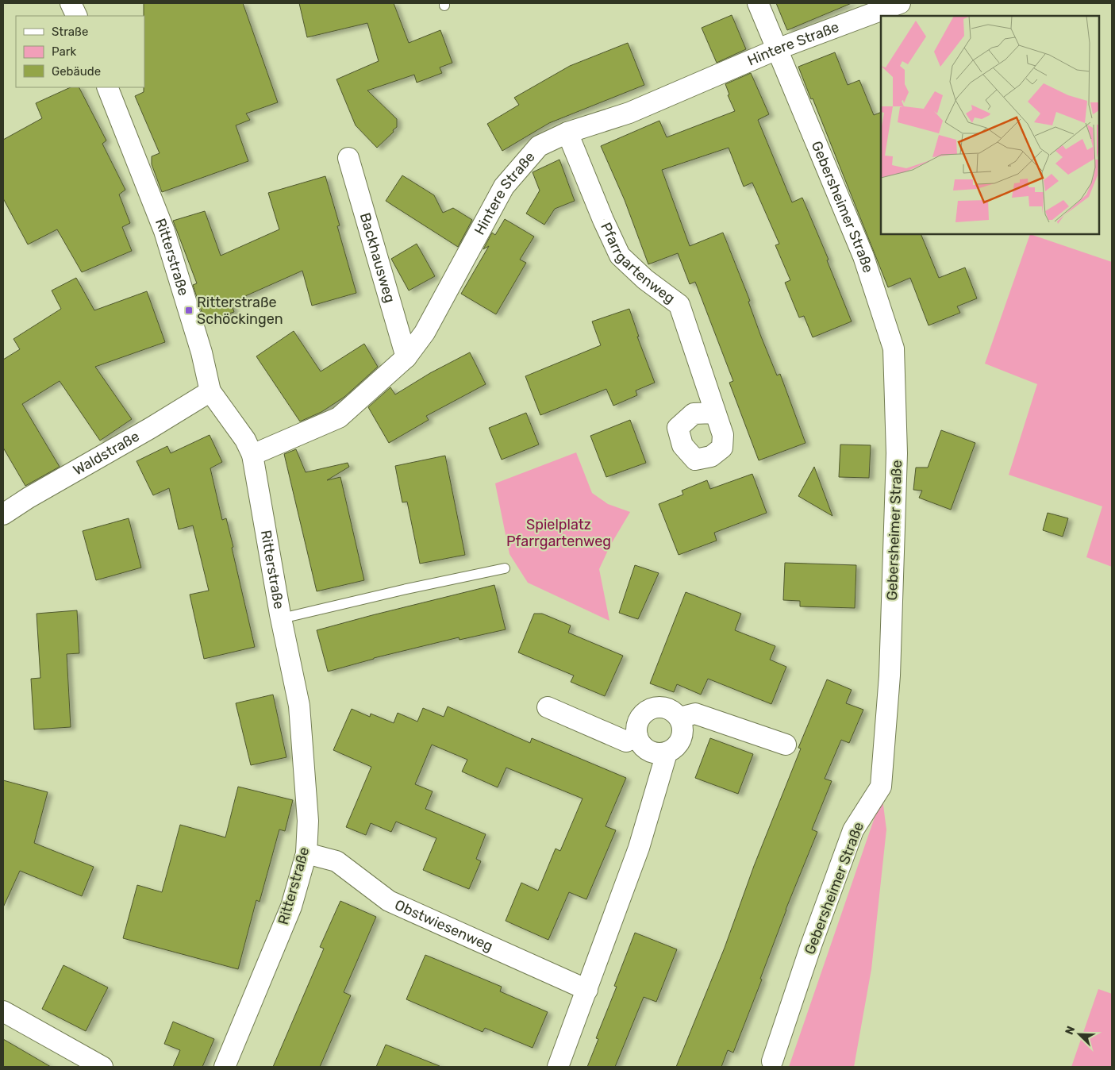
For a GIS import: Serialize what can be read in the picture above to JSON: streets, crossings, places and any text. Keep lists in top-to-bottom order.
{
  "streets": {
    "street": [
      "Hintere Straße",
      "Gebersheimer Straße",
      "Ritterstraße",
      "Backhausweg",
      "Pfarrgartenweg",
      "Waldstraße",
      "Obstwiesenweg"
    ]
  },
  "crossings": [
    ["Hintere Straße", "Gebersheimer Straße"],
    ["Hintere Straße", "Ritterstraße"],
    ["Hintere Straße", "Backhausweg"],
    ["Hintere Straße", "Pfarrgartenweg"],
    ["Ritterstraße", "Waldstraße"],
    ["Ritterstraße", "Obstwiesenweg"]
  ],
  "parks": ["Spielplatz Pfarrgartenweg"],
  "places": {
    "transit": ["Ritterstraße Schöckingen"]
  },
  "legend": ["Straße", "Park", "Gebäude"],
  "north": "top left"
}
